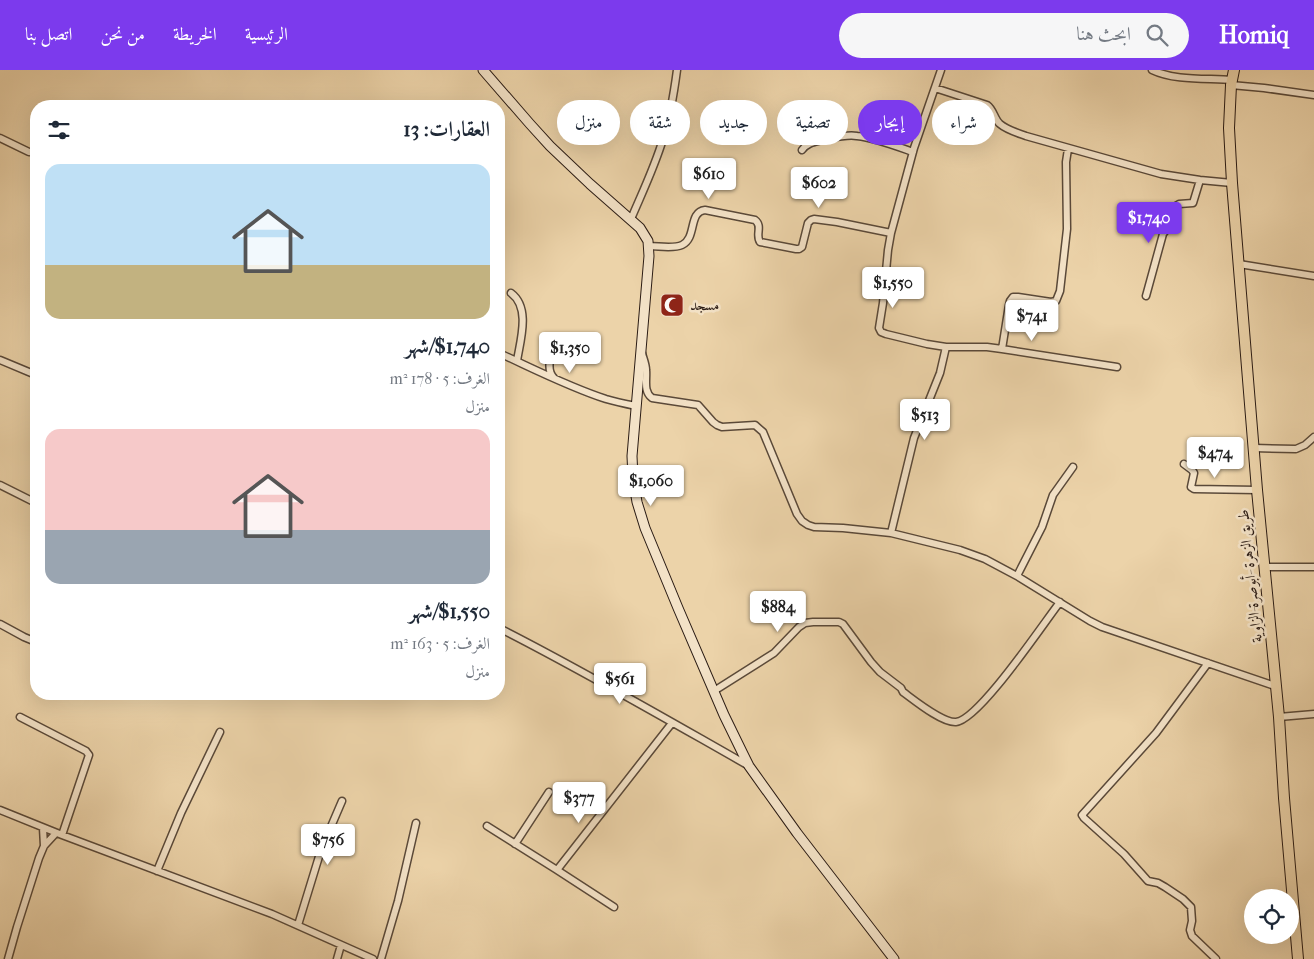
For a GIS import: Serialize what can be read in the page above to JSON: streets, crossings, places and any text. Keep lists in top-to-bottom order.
{
  "streets": {
    "main road": ["طريق الزهرة -أبوصرة-الزاوية"]
  },
  "places": {
    "mosque": ["مسجد"]
  },
  "page": {
    "header": "Homiq",
    "search": "ابحث هنا",
    "nav": [
      "الرئيسية",
      "الخريطة",
      "من نحن",
      "اتصل بنا"
    ],
    "chip": [
      "شراء",
      "إيجار",
      "تصفية",
      "جديد",
      "شقة",
      "منزل"
    ],
    "heading": "العقارات: 13",
    "price": [
      "$610",
      "$602",
      "$1,740",
      "$1,550",
      "$741",
      "$1,350",
      "$513",
      "$474",
      "$1,060",
      "$884",
      "$561",
      "$377",
      "$756"
    ],
    "list": [
      {
        "name": "$1,740/شهر",
        "note": "الغرف: 5 · 178 m² · منزل"
      },
      {
        "name": "$1,550/شهر",
        "note": "الغرف: 5 · 163 m² · منزل"
      }
    ]
  }
}
